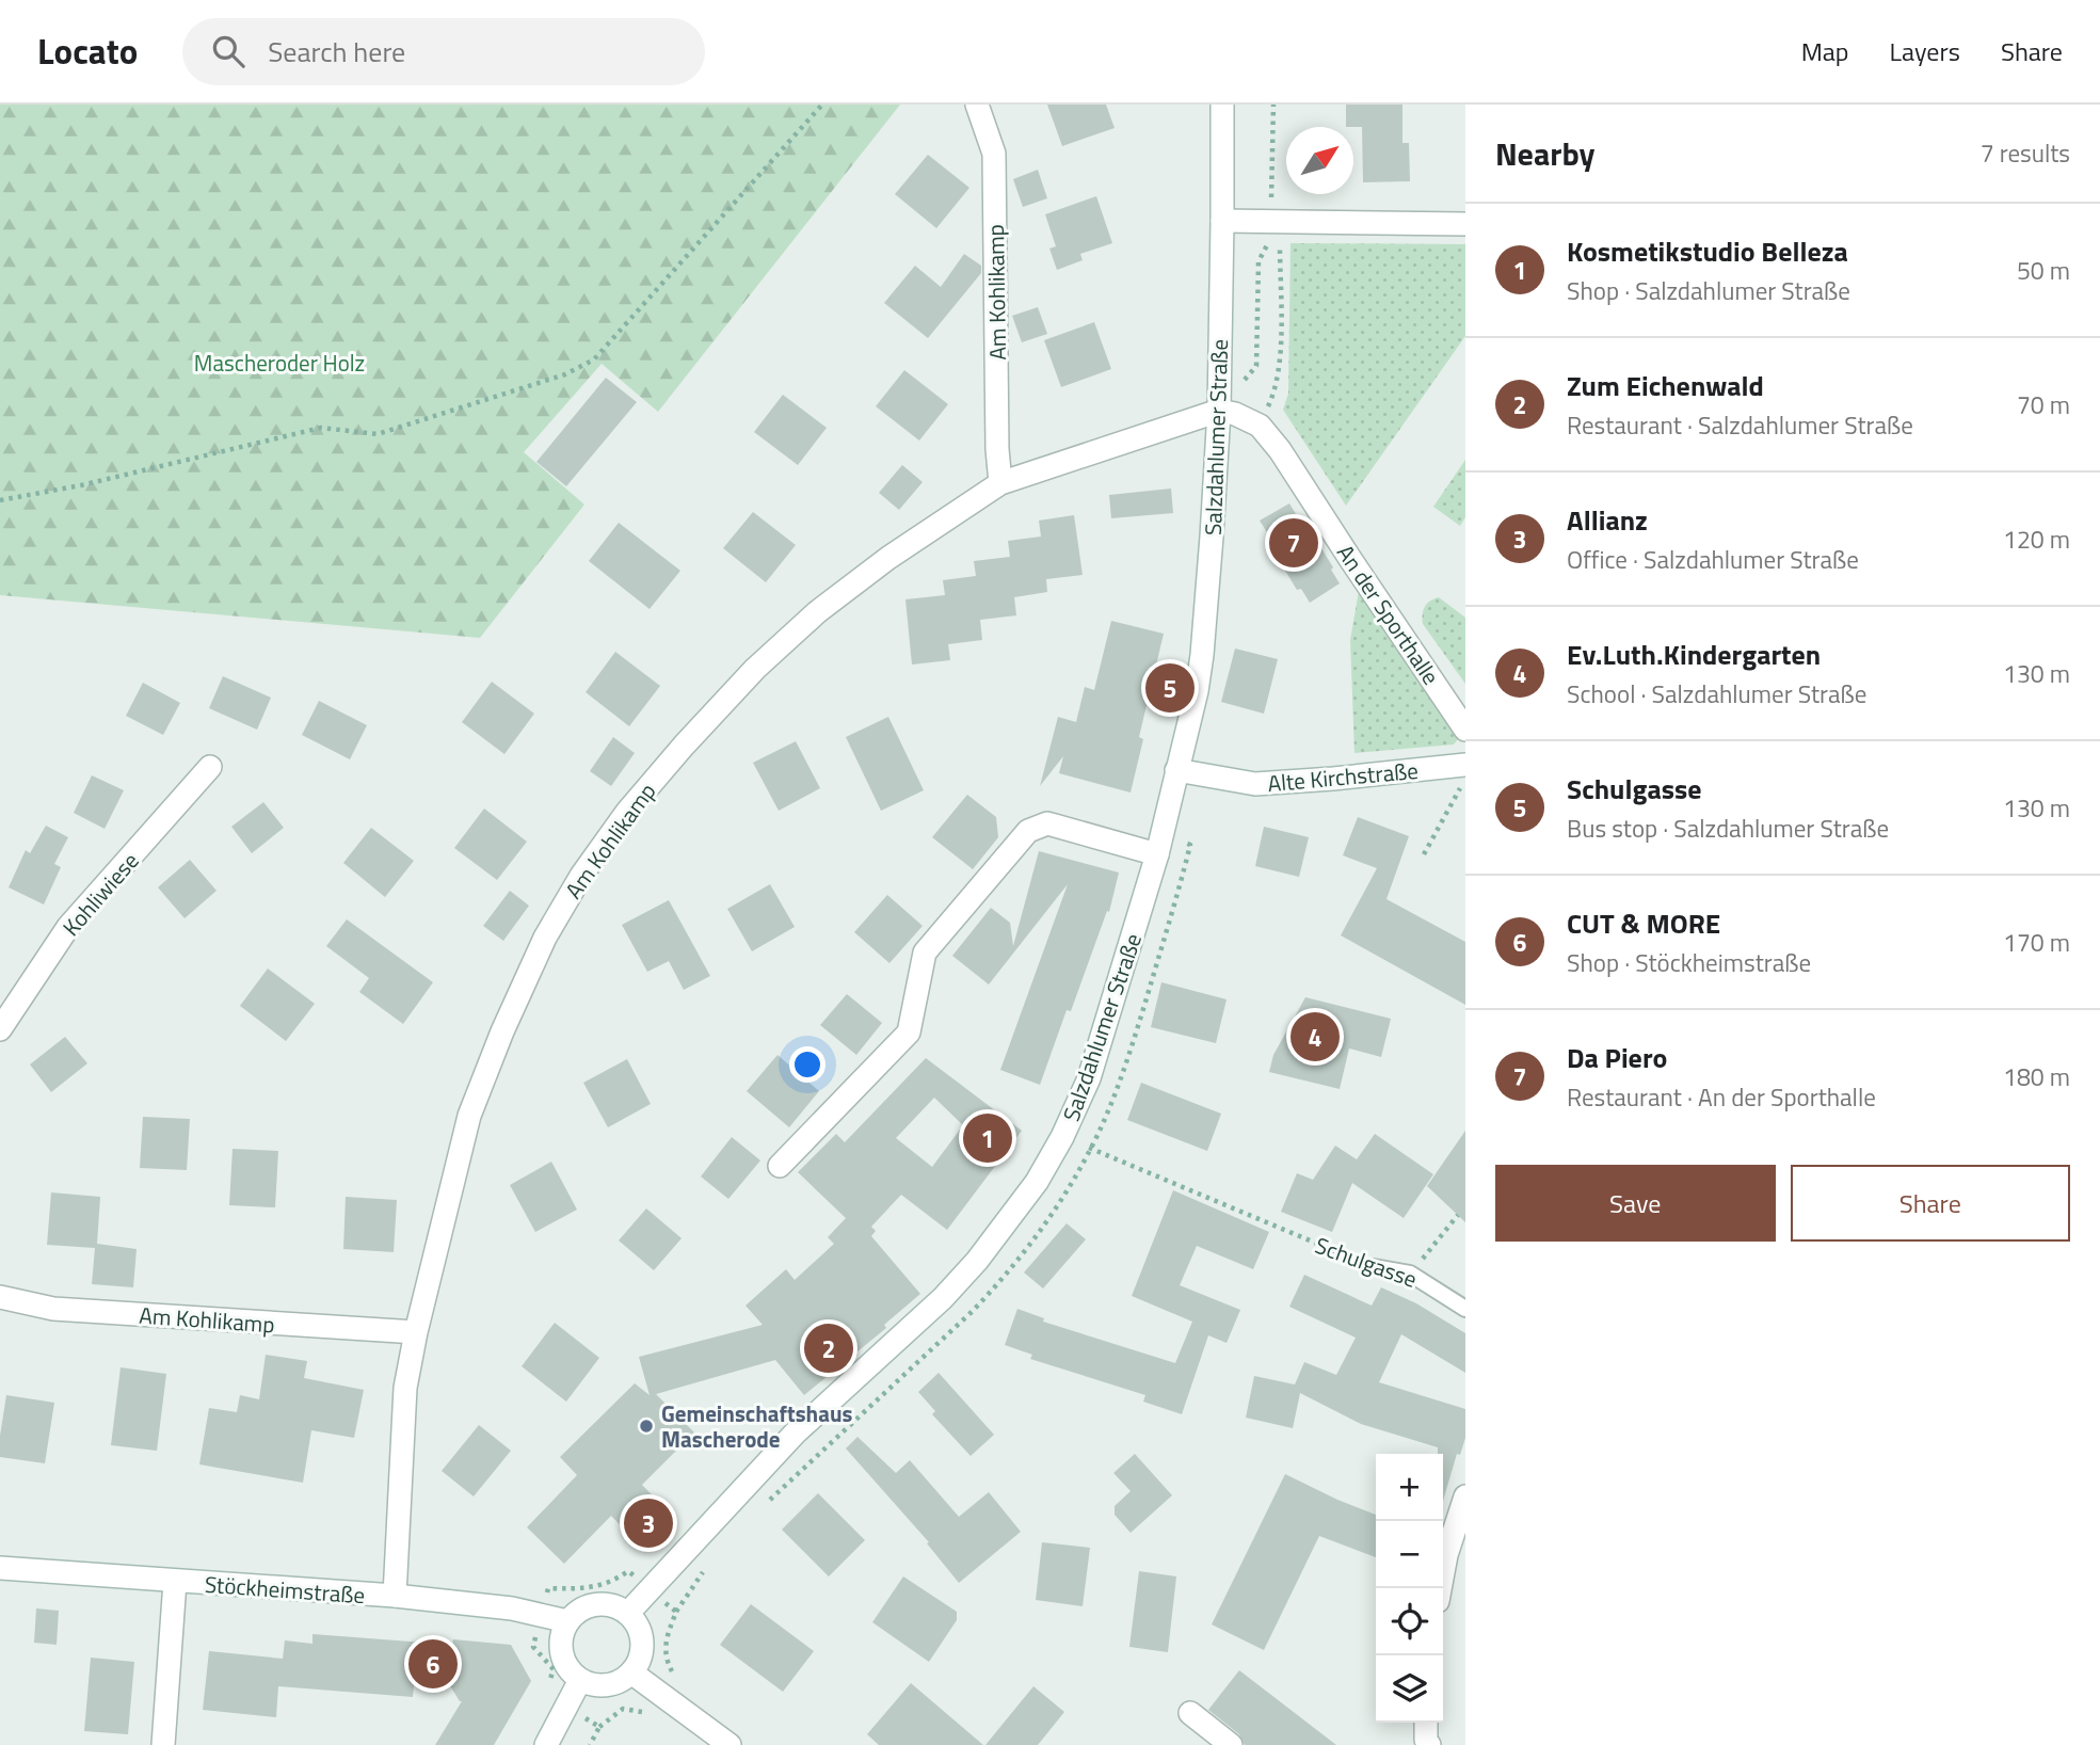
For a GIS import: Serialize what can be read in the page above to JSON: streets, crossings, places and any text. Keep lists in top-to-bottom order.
{
  "streets": {
    "street": [
      "Am Kohlikamp",
      "Salzdahlumer Straße",
      "An der Sporthalle",
      "Alte Kirchstraße",
      "Kohliwiese",
      "Stöckheimstraße"
    ],
    "lane": ["Schulgasse"]
  },
  "crossings": [
    ["Am Kohlikamp", "Salzdahlumer Straße"],
    ["Am Kohlikamp", "An der Sporthalle"],
    ["Am Kohlikamp", "Stöckheimstraße"],
    ["Salzdahlumer Straße", "An der Sporthalle"],
    ["Salzdahlumer Straße", "Alte Kirchstraße"],
    ["Salzdahlumer Straße", "Schulgasse"],
    ["Salzdahlumer Straße", "Stöckheimstraße"]
  ],
  "parks": ["Mascheroder Holz"],
  "places": ["Gemeinschaftshaus Mascherode"],
  "north": "top right",
  "page": {
    "header": "Locato",
    "search": "Search here",
    "nav": ["Map", "Layers", "Share"],
    "heading": ["Nearby", "7 results"],
    "list": [
      {
        "mark": "1",
        "name": "Kosmetikstudio Belleza",
        "note": "Shop · Salzdahlumer Straße",
        "value": "50 m"
      },
      {
        "mark": "2",
        "name": "Zum Eichenwald",
        "note": "Restaurant · Salzdahlumer Straße",
        "value": "70 m"
      },
      {
        "mark": "3",
        "name": "Allianz",
        "note": "Office · Salzdahlumer Straße",
        "value": "120 m"
      },
      {
        "mark": "4",
        "name": "Ev.Luth.Kindergarten",
        "note": "School · Salzdahlumer Straße",
        "value": "130 m"
      },
      {
        "mark": "5",
        "name": "Schulgasse",
        "note": "Bus stop · Salzdahlumer Straße",
        "value": "130 m"
      },
      {
        "mark": "6",
        "name": "CUT & MORE",
        "note": "Shop · Stöckheimstraße",
        "value": "170 m"
      },
      {
        "mark": "7",
        "name": "Da Piero",
        "note": "Restaurant · An der Sporthalle",
        "value": "180 m"
      }
    ],
    "pins": [
      "7",
      "5",
      "4",
      "1",
      "2",
      "3",
      "6"
    ],
    "buttons": ["Save", "Share"],
    "map_buttons": ["+", "−"]
  }
}
